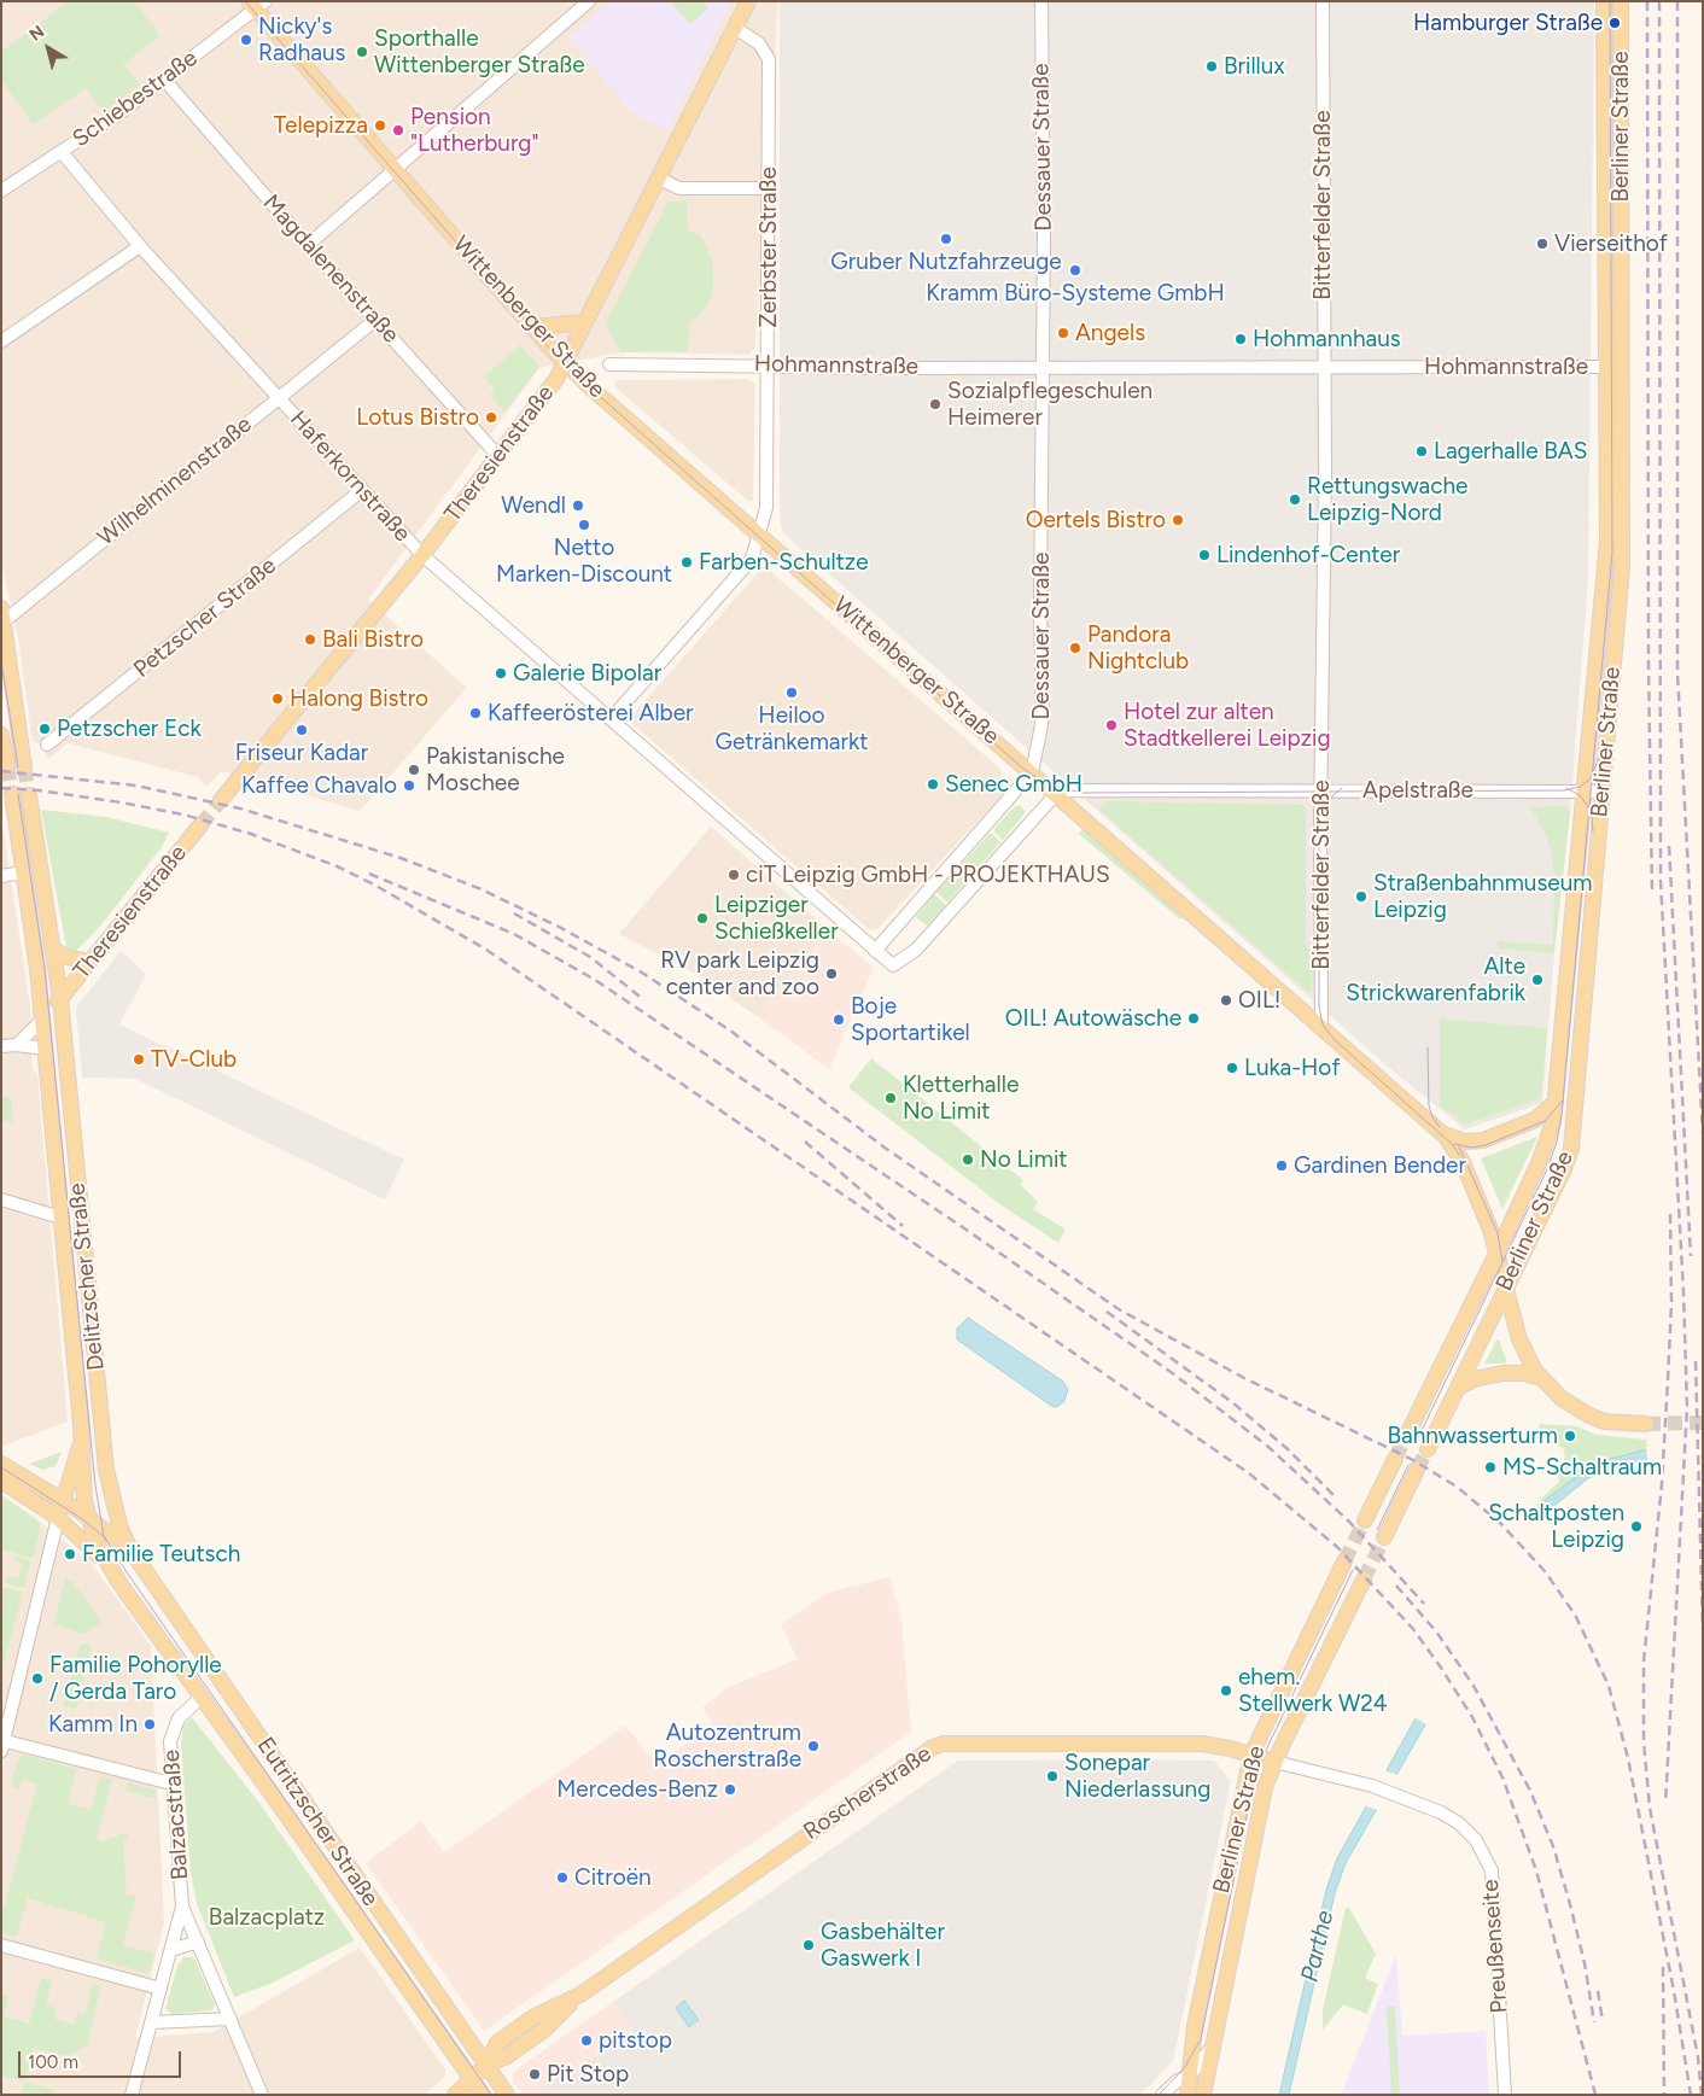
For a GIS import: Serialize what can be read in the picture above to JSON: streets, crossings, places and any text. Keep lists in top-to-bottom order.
{
  "streets": {
    "main road": [
      "Berliner Straße",
      "Wittenberger Straße",
      "Theresienstraße",
      "Delitzscher Straße",
      "Roscherstraße",
      "Eutritzscher Straße"
    ],
    "street": [
      "Schiebestraße",
      "Dessauer Straße",
      "Bitterfelder Straße",
      "Zerbster Straße",
      "Magdalenenstraße",
      "Hohmannstraße",
      "Haferkornstraße",
      "Wilhelminenstraße",
      "Petzscher Straße",
      "Apelstraße",
      "Balzacstraße",
      "Preußenseite"
    ]
  },
  "crossings": [
    ["Schiebestraße", "Magdalenenstraße"],
    ["Schiebestraße", "Wittenberger Straße"],
    ["Schiebestraße", "Haferkornstraße"],
    ["Berliner Straße", "Wittenberger Straße"],
    ["Berliner Straße", "Hohmannstraße"],
    ["Berliner Straße", "Apelstraße"],
    ["Berliner Straße", "Roscherstraße"],
    ["Berliner Straße", "Preußenseite"],
    ["Dessauer Straße", "Wittenberger Straße"],
    ["Dessauer Straße", "Hohmannstraße"],
    ["Dessauer Straße", "Haferkornstraße"],
    ["Bitterfelder Straße", "Wittenberger Straße"],
    ["Bitterfelder Straße", "Hohmannstraße"],
    ["Bitterfelder Straße", "Apelstraße"],
    ["Zerbster Straße", "Wittenberger Straße"],
    ["Zerbster Straße", "Hohmannstraße"],
    ["Zerbster Straße", "Theresienstraße"],
    ["Zerbster Straße", "Haferkornstraße"],
    ["Magdalenenstraße", "Theresienstraße"],
    ["Magdalenenstraße", "Wilhelminenstraße"],
    ["Wittenberger Straße", "Theresienstraße"],
    ["Wittenberger Straße", "Apelstraße"],
    ["Theresienstraße", "Haferkornstraße"],
    ["Theresienstraße", "Delitzscher Straße"],
    ["Haferkornstraße", "Wilhelminenstraße"],
    ["Haferkornstraße", "Petzscher Straße"],
    ["Delitzscher Straße", "Eutritzscher Straße"],
    ["Roscherstraße", "Eutritzscher Straße"],
    ["Roscherstraße", "Preußenseite"],
    ["Balzacstraße", "Eutritzscher Straße"]
  ],
  "water": ["Parthe"],
  "parks": ["Balzacplatz"],
  "places": [
    "Hamburger Straße",
    "Nicky's Radhaus",
    "Sporthalle Wittenberger Straße",
    "Brillux",
    "Telepizza",
    "Pension \"Lutherburg\"",
    "Gruber Nutzfahrzeuge",
    "Vierseithof",
    "Kramm Büro-Systeme GmbH",
    "Angels",
    "Hohmannhaus",
    "Sozialpflegeschulen Heimerer",
    "Lotus Bistro",
    "Lagerhalle BAS",
    "Rettungswache Leipzig-Nord",
    "Wendl",
    "Oertels Bistro",
    "Netto Marken-Discount",
    "Lindenhof-Center",
    "Farben-Schultze",
    "Bali Bistro",
    "Pandora Nightclub",
    "Galerie Bipolar",
    "Heiloo Getränkemarkt",
    "Halong Bistro",
    "Kaffeerösterei Alber",
    "Hotel zur alten Stadtkellerei Leipzig",
    "Petzscher Eck",
    "Friseur Kadar",
    "Pakistanische Moschee",
    "Senec GmbH",
    "Kaffee Chavalo",
    "ciT Leipzig GmbH - PROJEKTHAUS",
    "Straßenbahnmuseum Leipzig",
    "Leipziger Schießkeller",
    "RV park Leipzig center and zoo",
    "Alte Strickwarenfabrik",
    "OIL!",
    "OIL! Autowäsche",
    "Boje Sportartikel",
    "TV-Club",
    "Luka-Hof",
    "Kletterhalle No Limit",
    "No Limit",
    "Gardinen Bender",
    "Bahnwasserturm",
    "MS-Schaltraum",
    "Schaltposten Leipzig",
    "Familie Teutsch",
    "Familie Pohorylle / Gerda Taro",
    "ehem. Stellwerk W24",
    "Kamm In",
    "Autozentrum Roscherstraße",
    "Sonepar Niederlassung",
    "Mercedes-Benz",
    "Citroën",
    "Gasbehälter Gaswerk I",
    "pitstop",
    "Pit Stop"
  ],
  "scale_bar": "100 m",
  "north": "top left"
}
